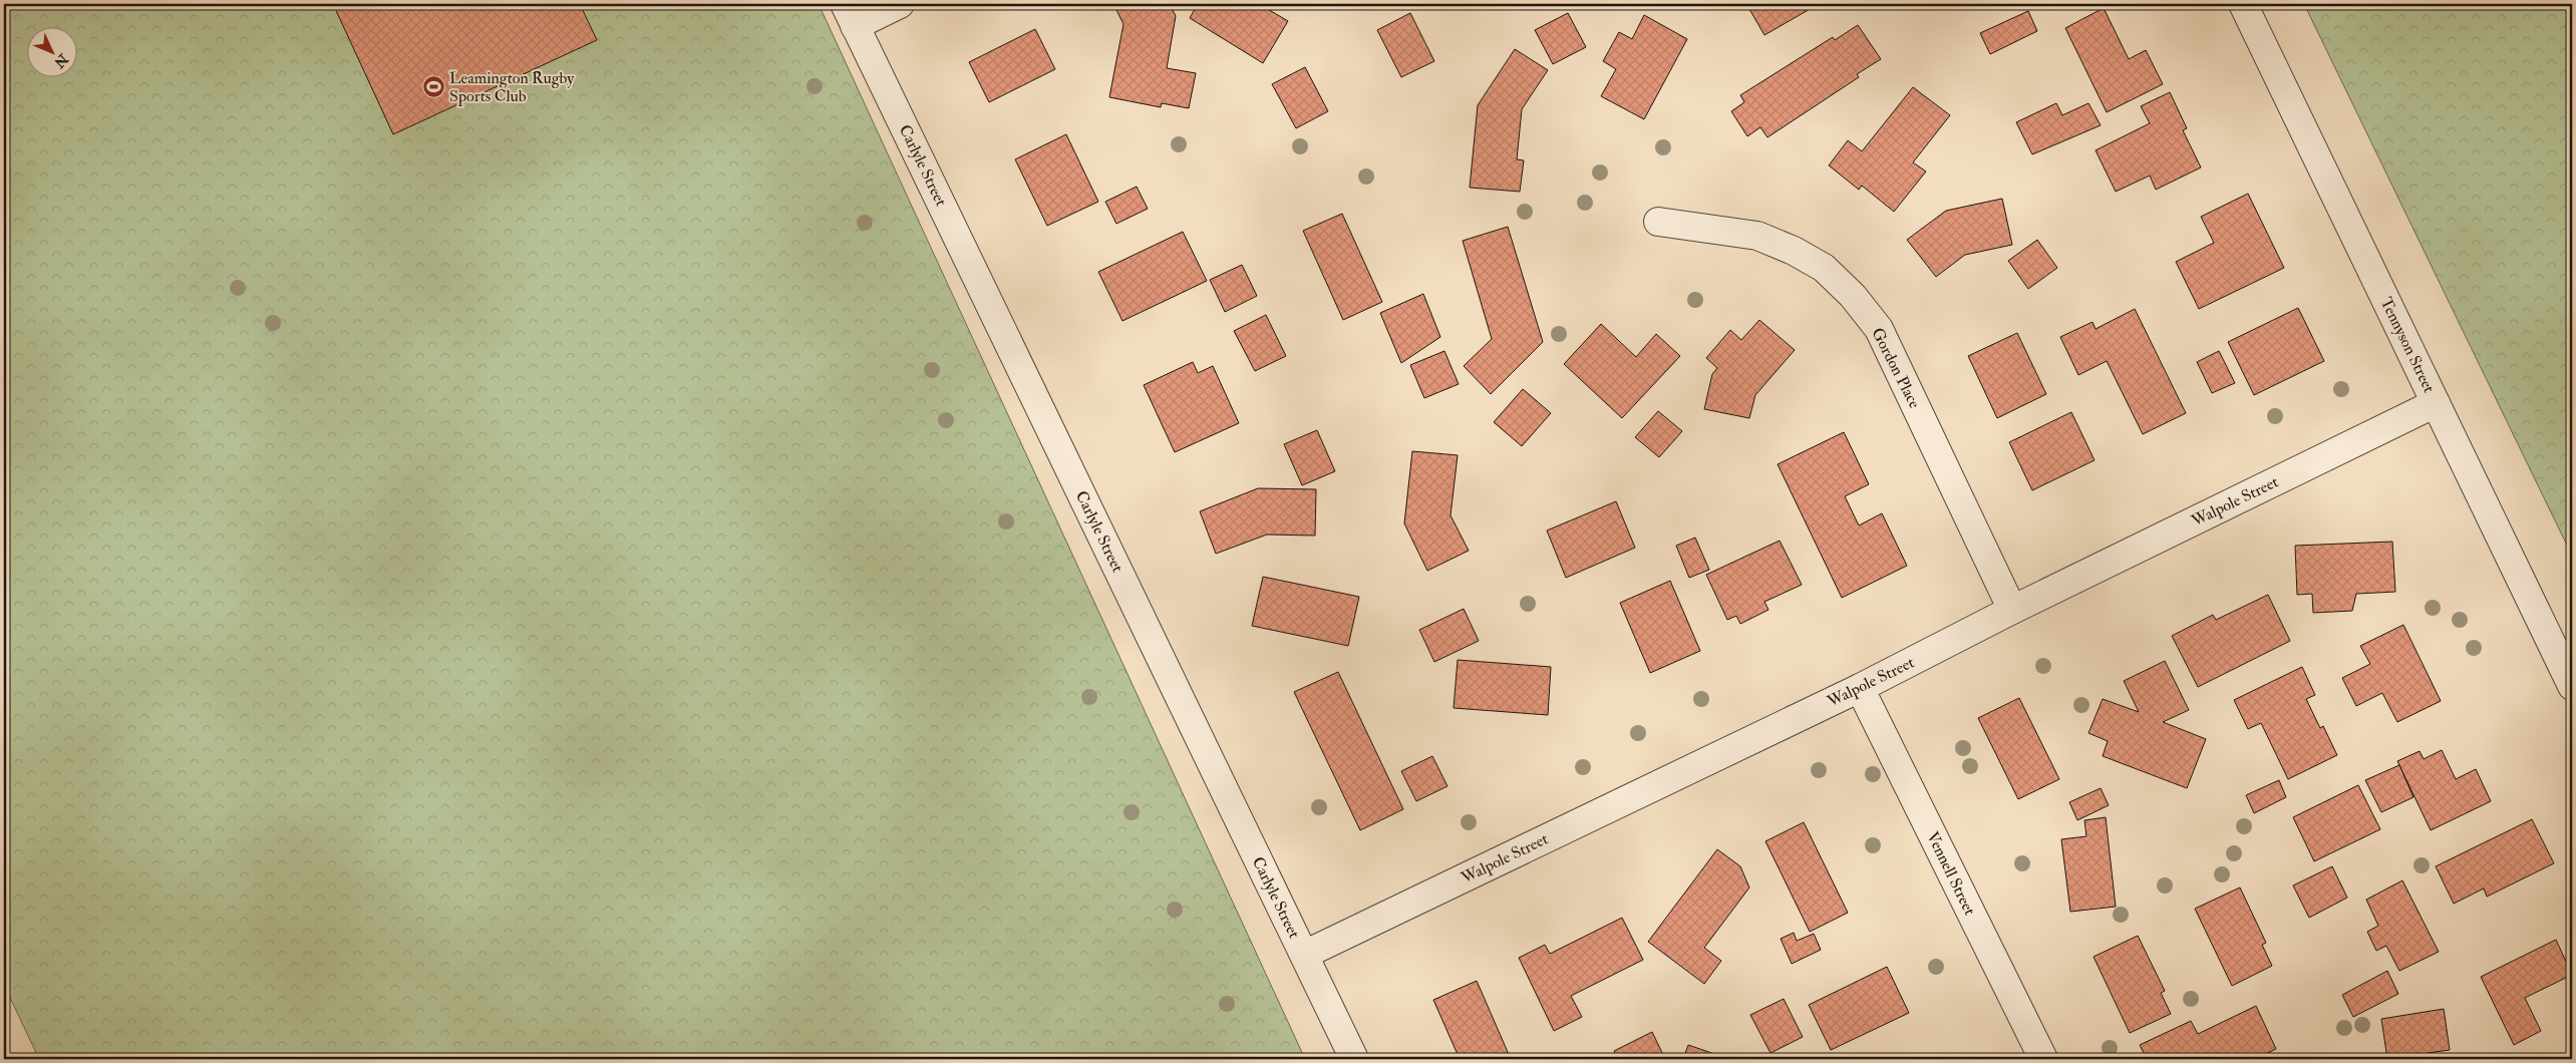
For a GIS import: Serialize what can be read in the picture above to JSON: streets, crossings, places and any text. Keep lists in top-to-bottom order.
{
  "streets": {
    "street": [
      "Carlyle Street",
      "Tennyson Street",
      "Gordon Place",
      "Walpole Street",
      "Vennell Street"
    ]
  },
  "crossings": [
    ["Carlyle Street", "Walpole Street"],
    ["Tennyson Street", "Walpole Street"],
    ["Gordon Place", "Walpole Street"],
    ["Walpole Street", "Vennell Street"]
  ],
  "places": {
    "sports": ["Leamington Rugby Sports Club"]
  },
  "north": "bottom right"
}
